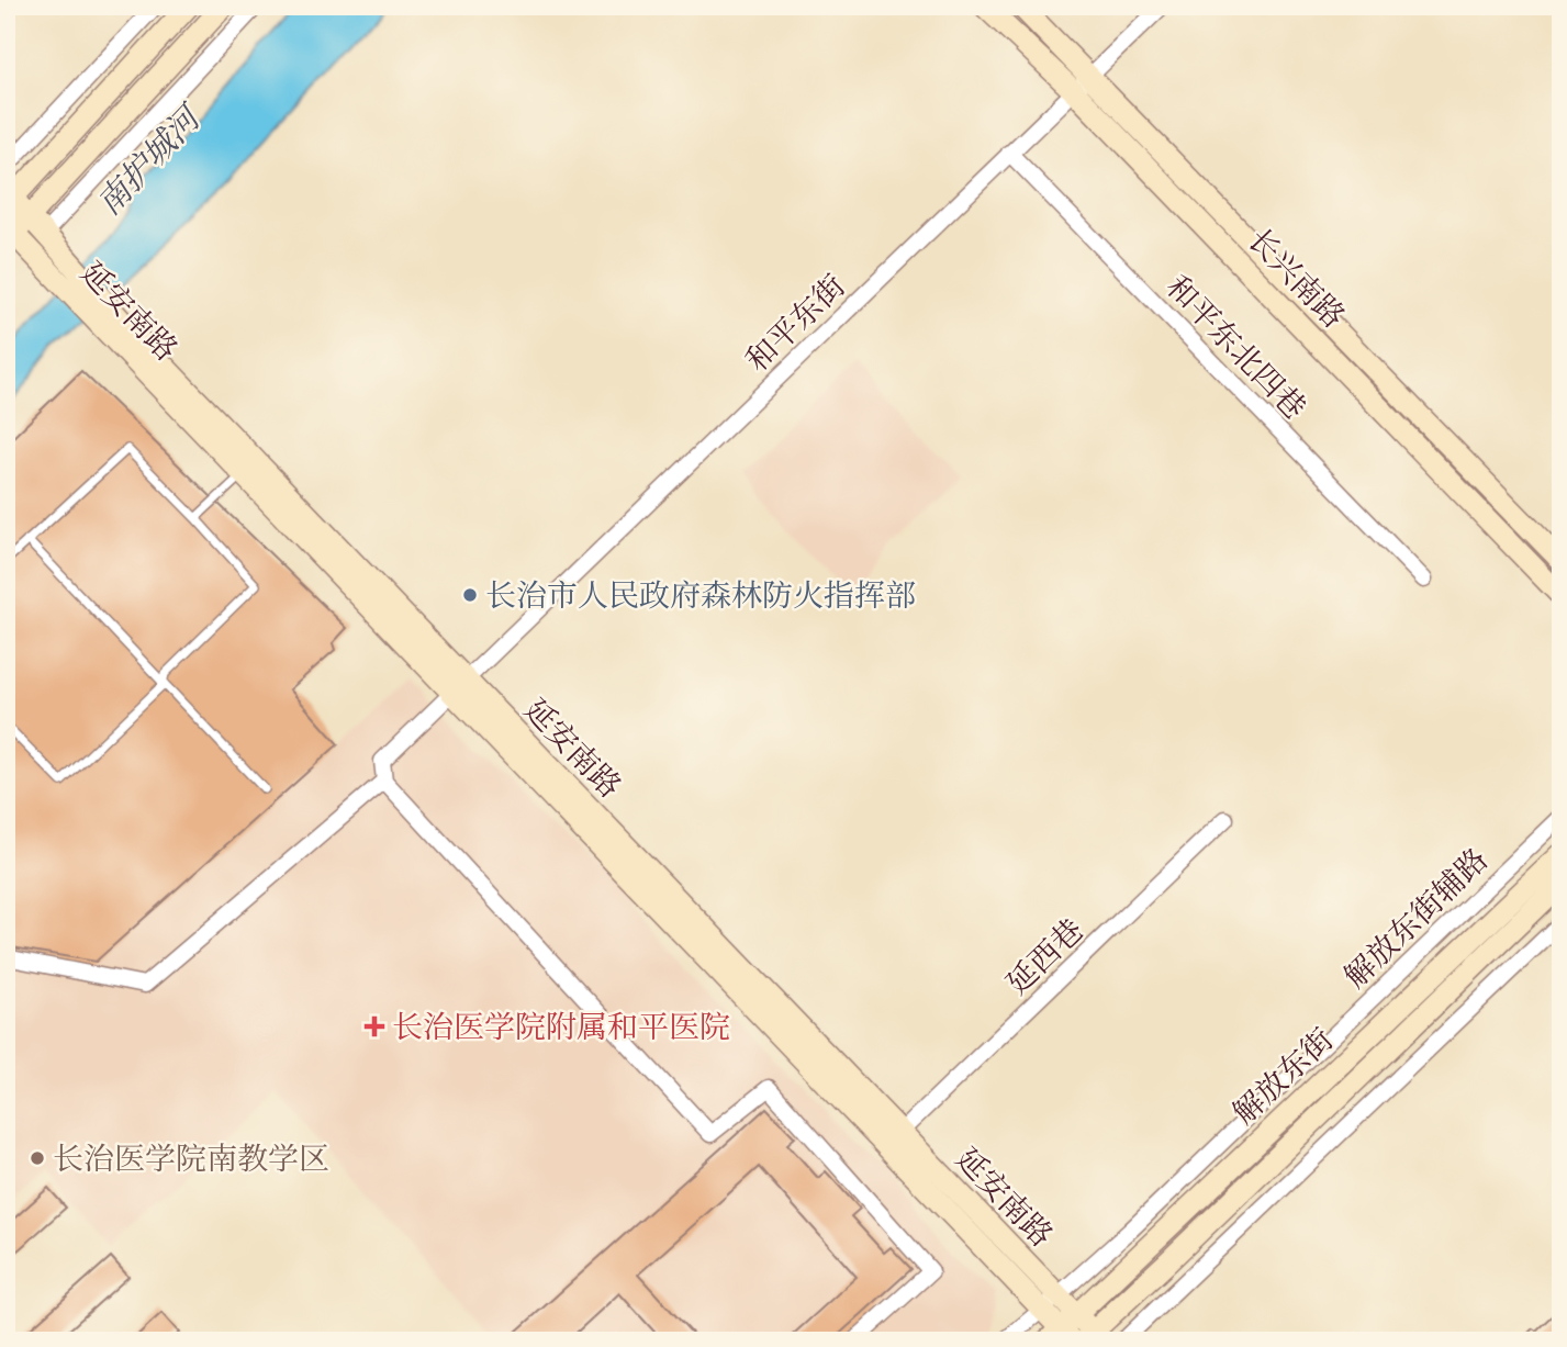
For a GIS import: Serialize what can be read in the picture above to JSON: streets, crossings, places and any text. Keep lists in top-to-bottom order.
{
  "streets": {
    "main road": ["长兴南路", "延安南路", "解放东街"],
    "street": [
      "和平东街",
      "和平东北四巷",
      "解放东街辅路",
      "延西巷"
    ]
  },
  "crossings": [
    ["长兴南路", "和平东街"],
    ["延安南路", "和平东街"],
    ["延安南路", "解放东街辅路"],
    ["延安南路", "延西巷"],
    ["延安南路", "解放东街"],
    ["和平东街", "和平东北四巷"]
  ],
  "water": ["南护城河"],
  "places": {
    "other": ["长治市人民政府森林防火指挥部", "长治医学院南教学区"],
    "health": ["长治医学院附属和平医院"]
  }
}
